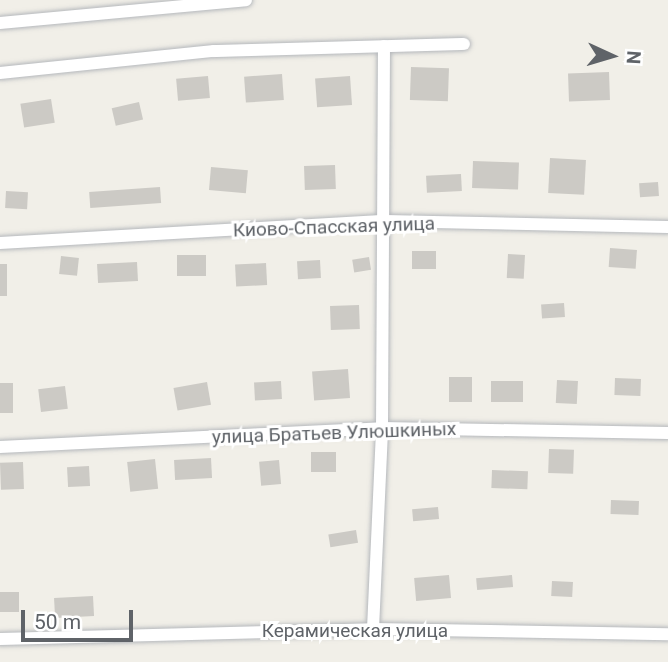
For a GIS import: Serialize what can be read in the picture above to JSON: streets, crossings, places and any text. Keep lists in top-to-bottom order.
{
  "streets": {
    "street": ["Киово-Спасская улица", "улица Братьев Улюшкиных", "Керамическая улица"]
  },
  "scale_bar": "50 m",
  "north": "right"
}
